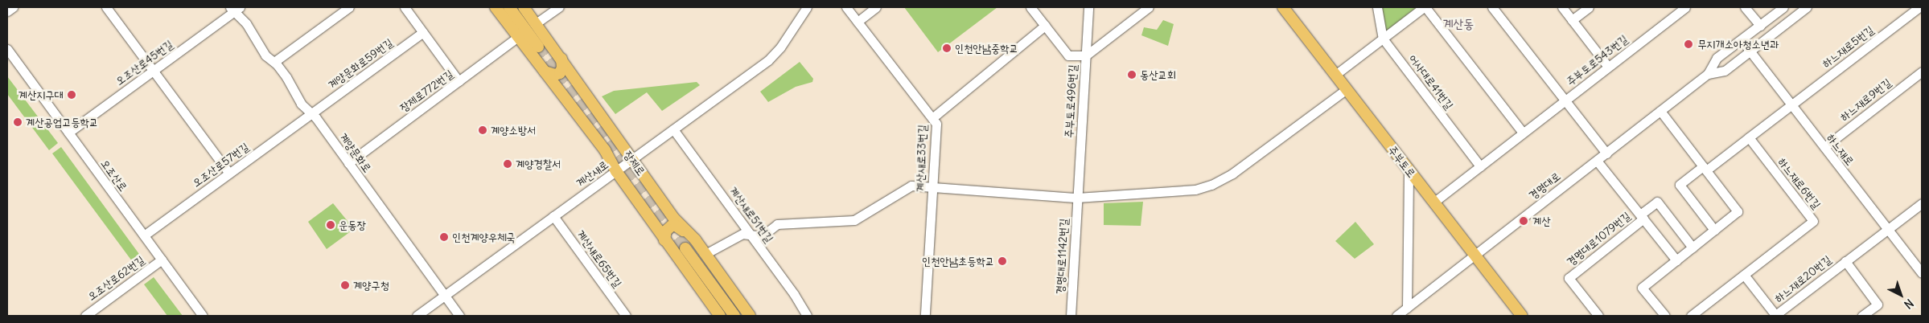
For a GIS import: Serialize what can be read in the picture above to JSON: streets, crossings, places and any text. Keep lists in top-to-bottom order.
{
  "streets": {
    "main road": ["주부토로", "장제로"],
    "street": [
      "하느재로5번길",
      "주부토로543번길",
      "오조산로45번길",
      "계양문화로59번길",
      "어사대로41번길",
      "장제로772번길",
      "하느재로9번길",
      "주부토로496번길",
      "하느재로",
      "계양문화로",
      "계산새로33번길",
      "오조산로57번길",
      "계산새로",
      "오조산로",
      "하느재로6번길",
      "경명대로",
      "계산새로51번길",
      "경명대로1079번길",
      "경명대로1142번길",
      "계산새로65번길",
      "오조산로62번길",
      "하느재로20번길"
    ]
  },
  "crossings": [
    ["하느재로5번길", "하느재로"],
    ["주부토로543번길", "어사대로41번길"],
    ["주부토로543번길", "주부토로"],
    ["오조산로45번길", "계양문화로"],
    ["오조산로45번길", "오조산로"],
    ["계양문화로59번길", "계양문화로"],
    ["계양문화로59번길", "오조산로57번길"],
    ["장제로772번길", "계양문화로"],
    ["장제로772번길", "장제로"],
    ["하느재로9번길", "하느재로"],
    ["주부토로496번길", "경명대로1142번길"],
    ["하느재로", "경명대로"],
    ["하느재로", "하느재로20번길"],
    ["계양문화로", "오조산로57번길"],
    ["계양문화로", "계산새로"],
    ["주부토로", "경명대로"],
    ["장제로", "계산새로"],
    ["오조산로57번길", "오조산로"],
    ["계산새로", "계산새로51번길"],
    ["계산새로", "계산새로65번길"],
    ["오조산로", "오조산로62번길"],
    ["경명대로", "경명대로1079번길"]
  ],
  "districts": ["계산동"],
  "places": [
    "무지개소아청소년과",
    "인천안남중학교",
    "동산교회",
    "계산지구대",
    "계산공업고등학교",
    "계양소방서",
    "계양경찰서",
    "계산",
    "운동장",
    "인천계양우체국",
    "인천안남초등학교",
    "계양구청"
  ],
  "north": "bottom right"
}
